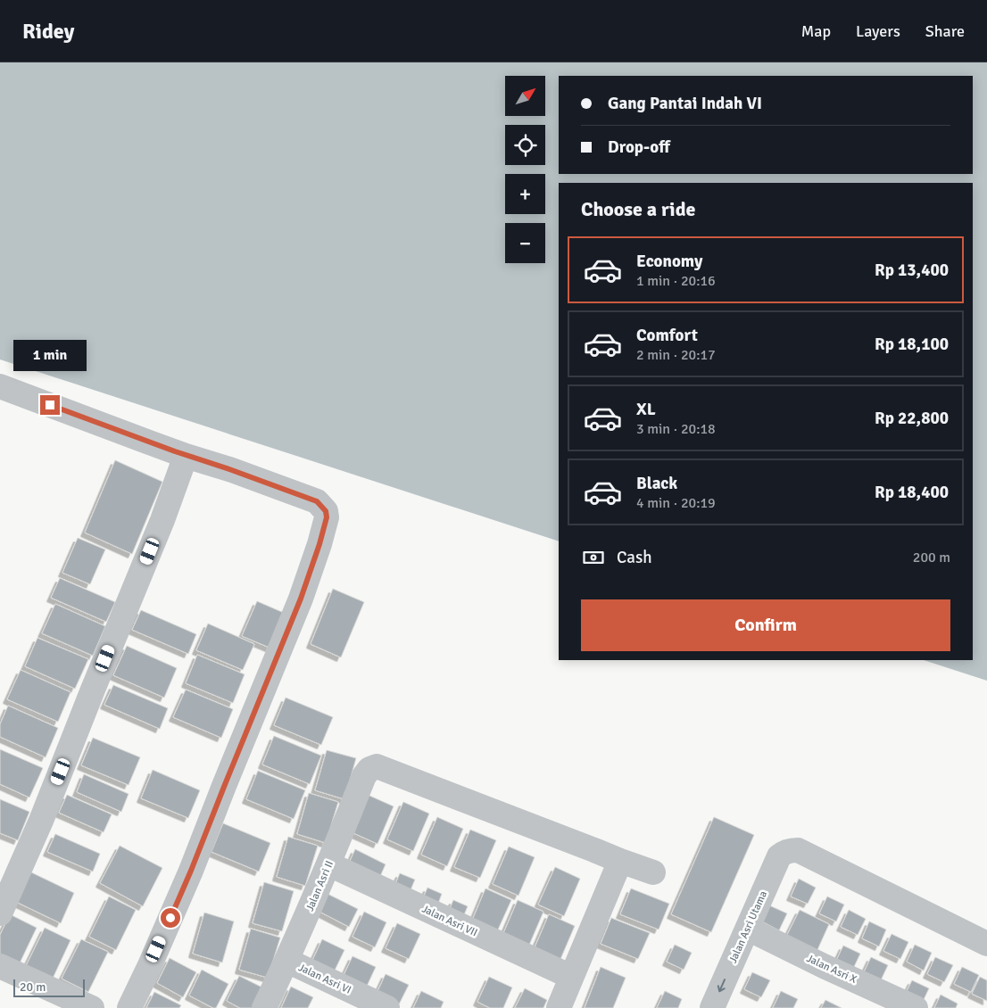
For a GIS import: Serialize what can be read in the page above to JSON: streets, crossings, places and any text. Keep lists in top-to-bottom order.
{
  "streets": {
    "street": [
      "Jalan Asri II",
      "Jalan Asri VII",
      "Jalan Asri Utama",
      "Jalan Asri X",
      "Jalan Asri VI"
    ]
  },
  "crossings": [
    ["Jalan Asri II", "Jalan Asri VII"],
    ["Jalan Asri II", "Jalan Asri VI"],
    ["Jalan Asri Utama", "Jalan Asri X"]
  ],
  "scale_bar": "20 m",
  "north": "top right",
  "page": {
    "header": "Ridey",
    "nav": ["Map", "Layers", "Share"],
    "map_buttons": ["+", "−"],
    "banner": ["Gang Pantai Indah VI", "Drop-off"],
    "heading": "Choose a ride",
    "list": [
      {
        "name": "Economy",
        "note": "1 min · 20:16",
        "value": "Rp 13,400"
      },
      {
        "name": "Comfort",
        "note": "2 min · 20:17",
        "value": "Rp 18,100"
      },
      {
        "name": "XL",
        "note": "3 min · 20:18",
        "value": "Rp 22,800"
      },
      {
        "name": "Black",
        "note": "4 min · 20:19",
        "value": "Rp 18,400"
      }
    ],
    "bubble": "1 min",
    "pay": ["Cash", "200 m"],
    "buttons": "Confirm",
    "scale": "20 m"
  }
}
